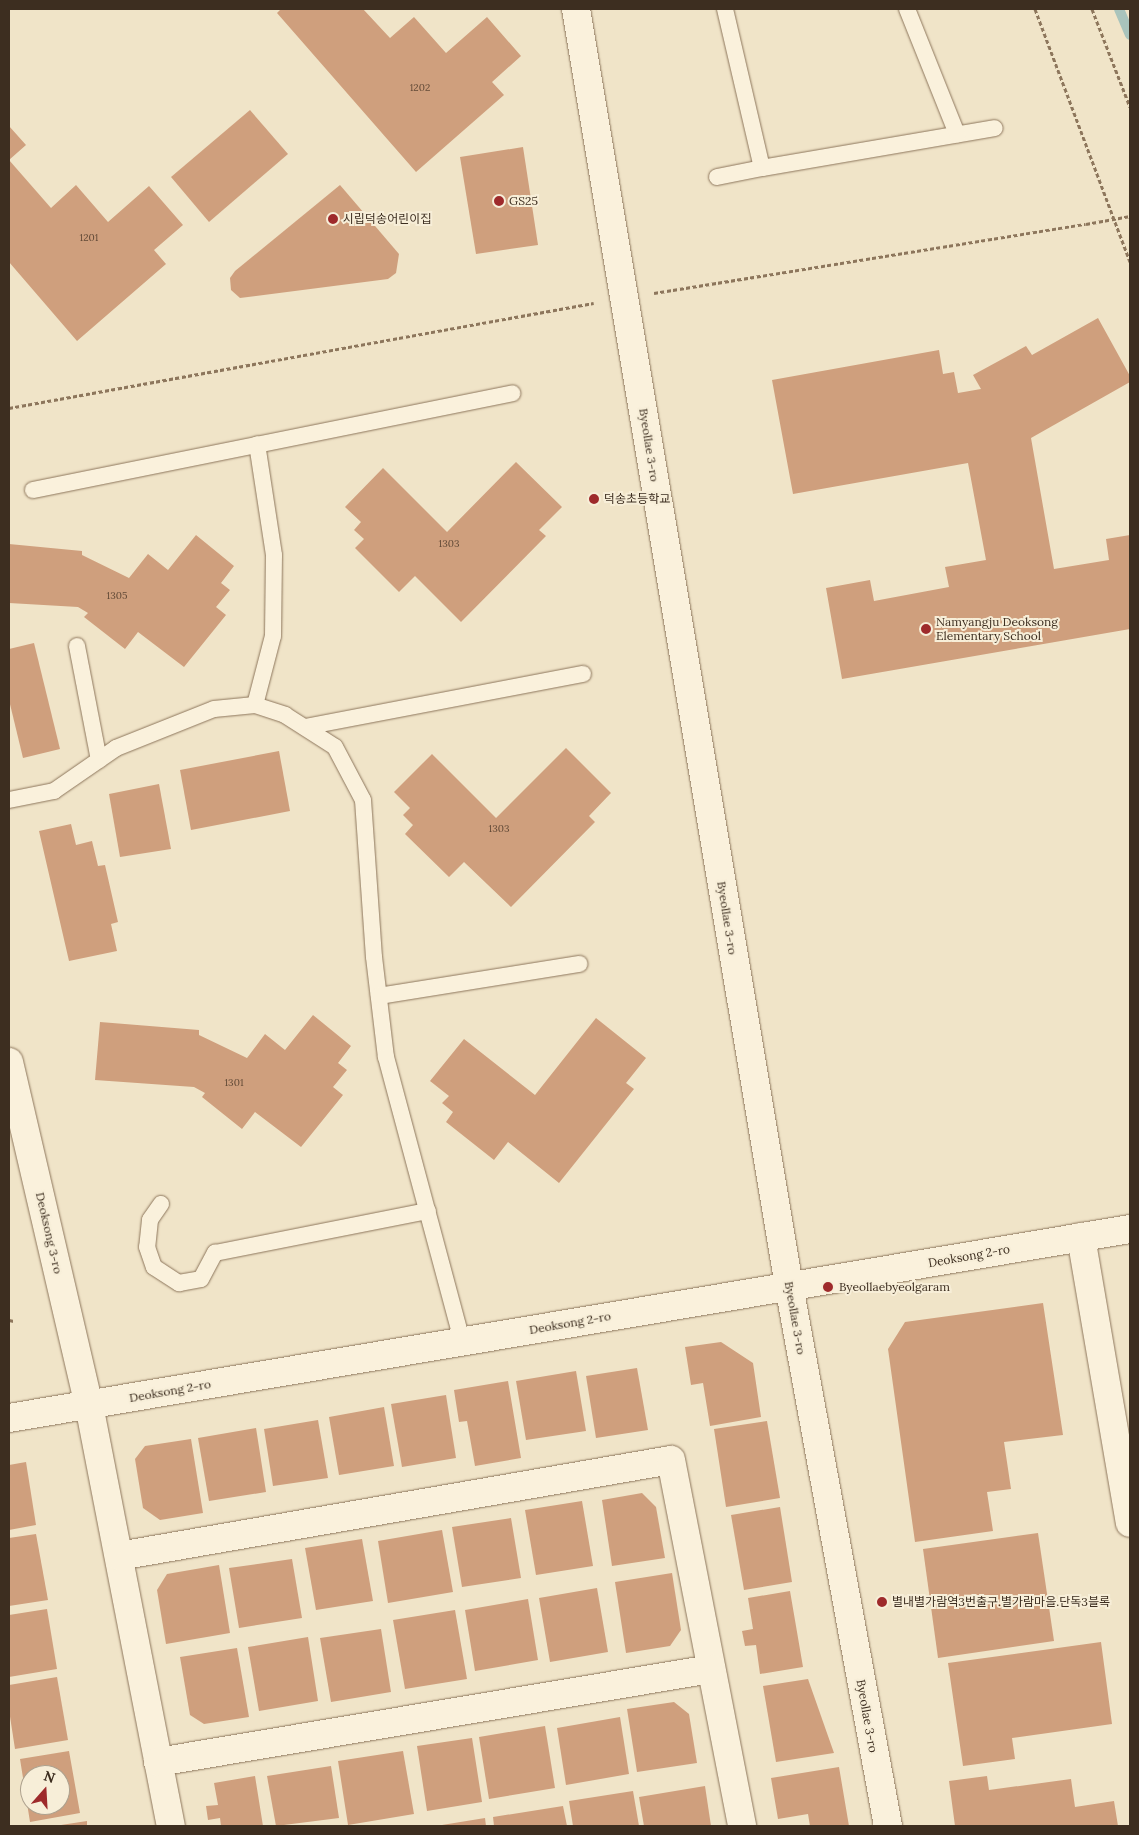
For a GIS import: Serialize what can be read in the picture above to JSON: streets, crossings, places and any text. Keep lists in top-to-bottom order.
{
  "streets": {
    "street": ["Byeollae 3-ro", "Deoksong 3-ro", "Deoksong 2-ro"]
  },
  "crossings": [
    ["Byeollae 3-ro", "Deoksong 2-ro"],
    ["Deoksong 3-ro", "Deoksong 2-ro"]
  ],
  "places": [
    "GS25",
    "시립덕송어린이집",
    "덕송초등학교",
    "Namyangju Deoksong Elementary School",
    "Byeollaebyeolgaram",
    "별내별가람역3번출구.별가람마을.단독3블록"
  ],
  "house_numbers": [
    "1202",
    "1201",
    "1303",
    "1305",
    "1303",
    "1301"
  ],
  "north": "top"
}
